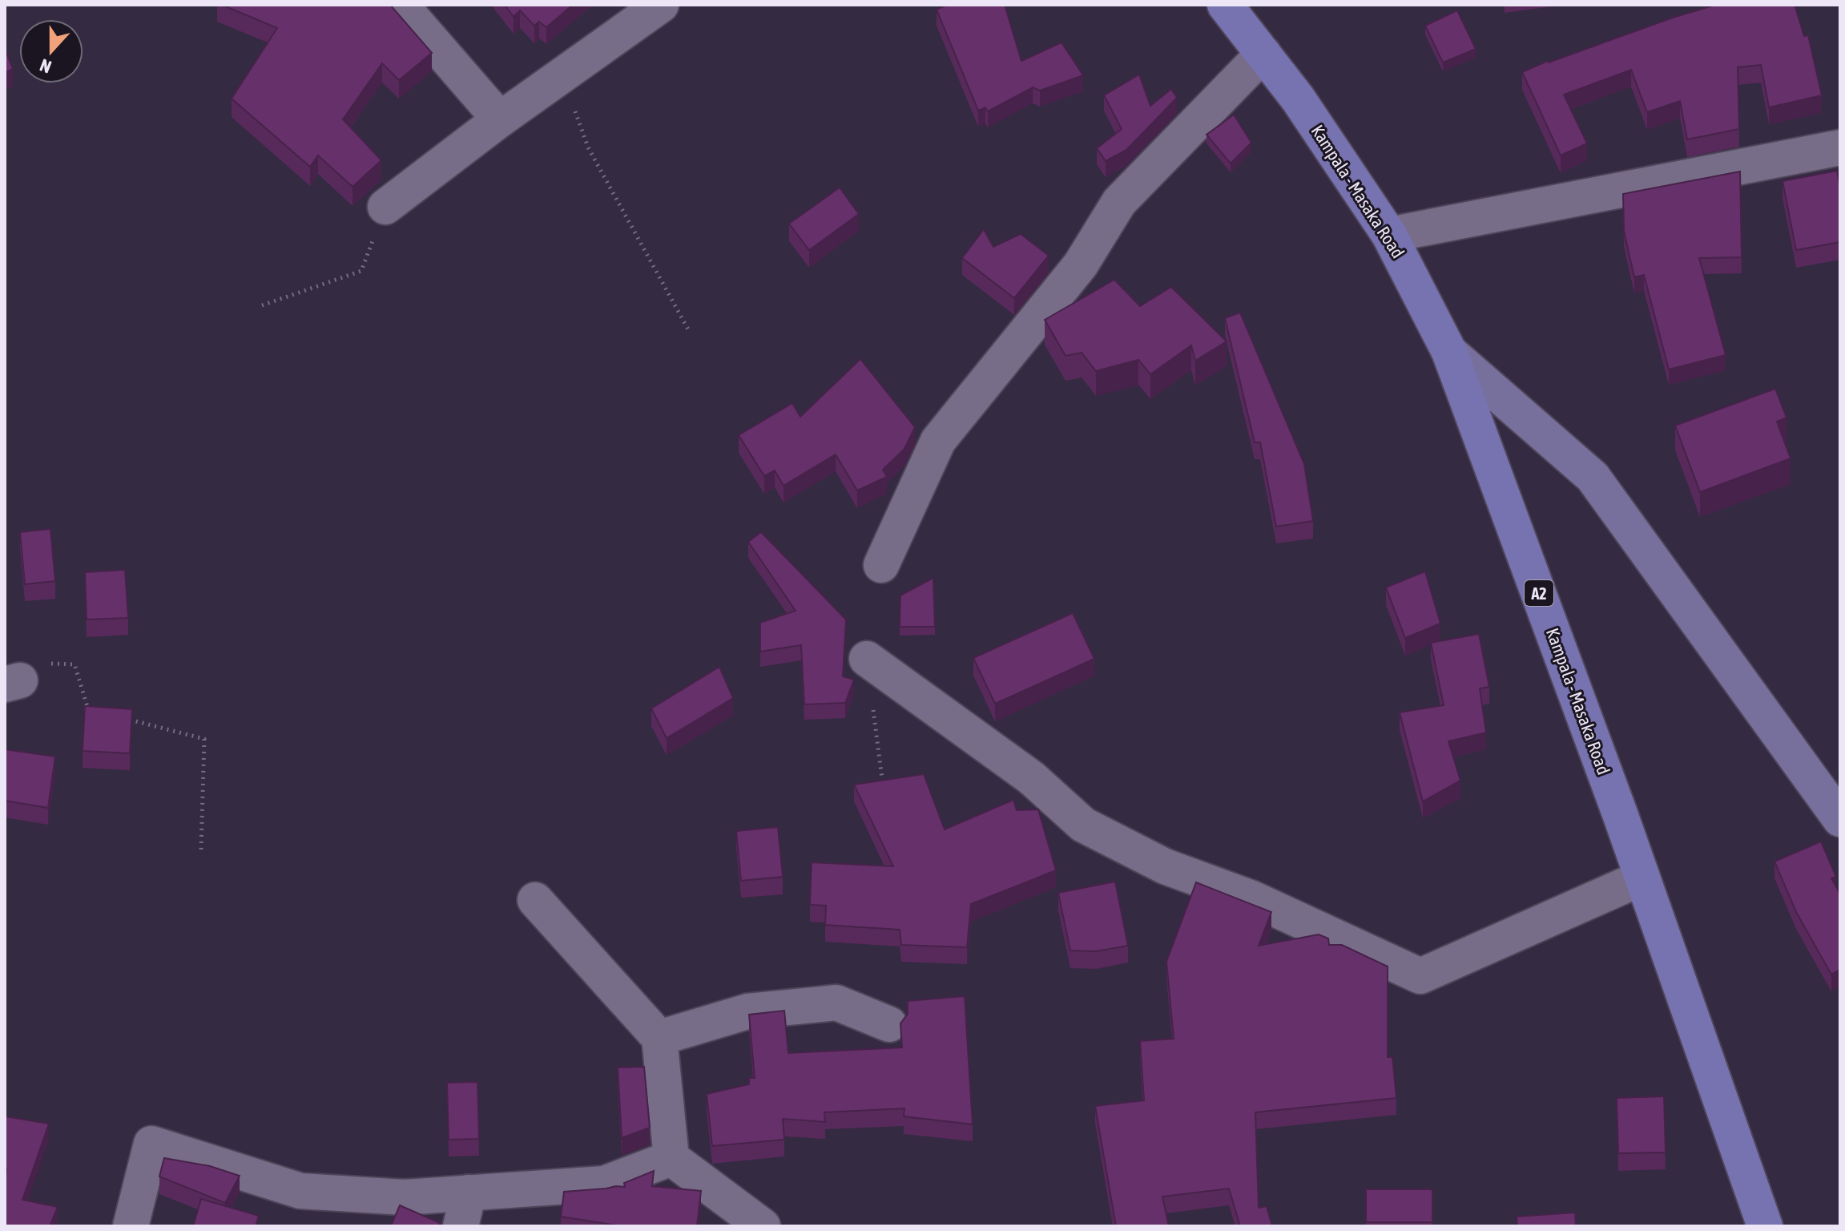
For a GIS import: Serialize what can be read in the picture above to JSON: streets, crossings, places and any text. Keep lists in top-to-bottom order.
{
  "streets": {
    "main road": ["Kampala - Masaka Road", "A2"]
  },
  "north": "bottom"
}
